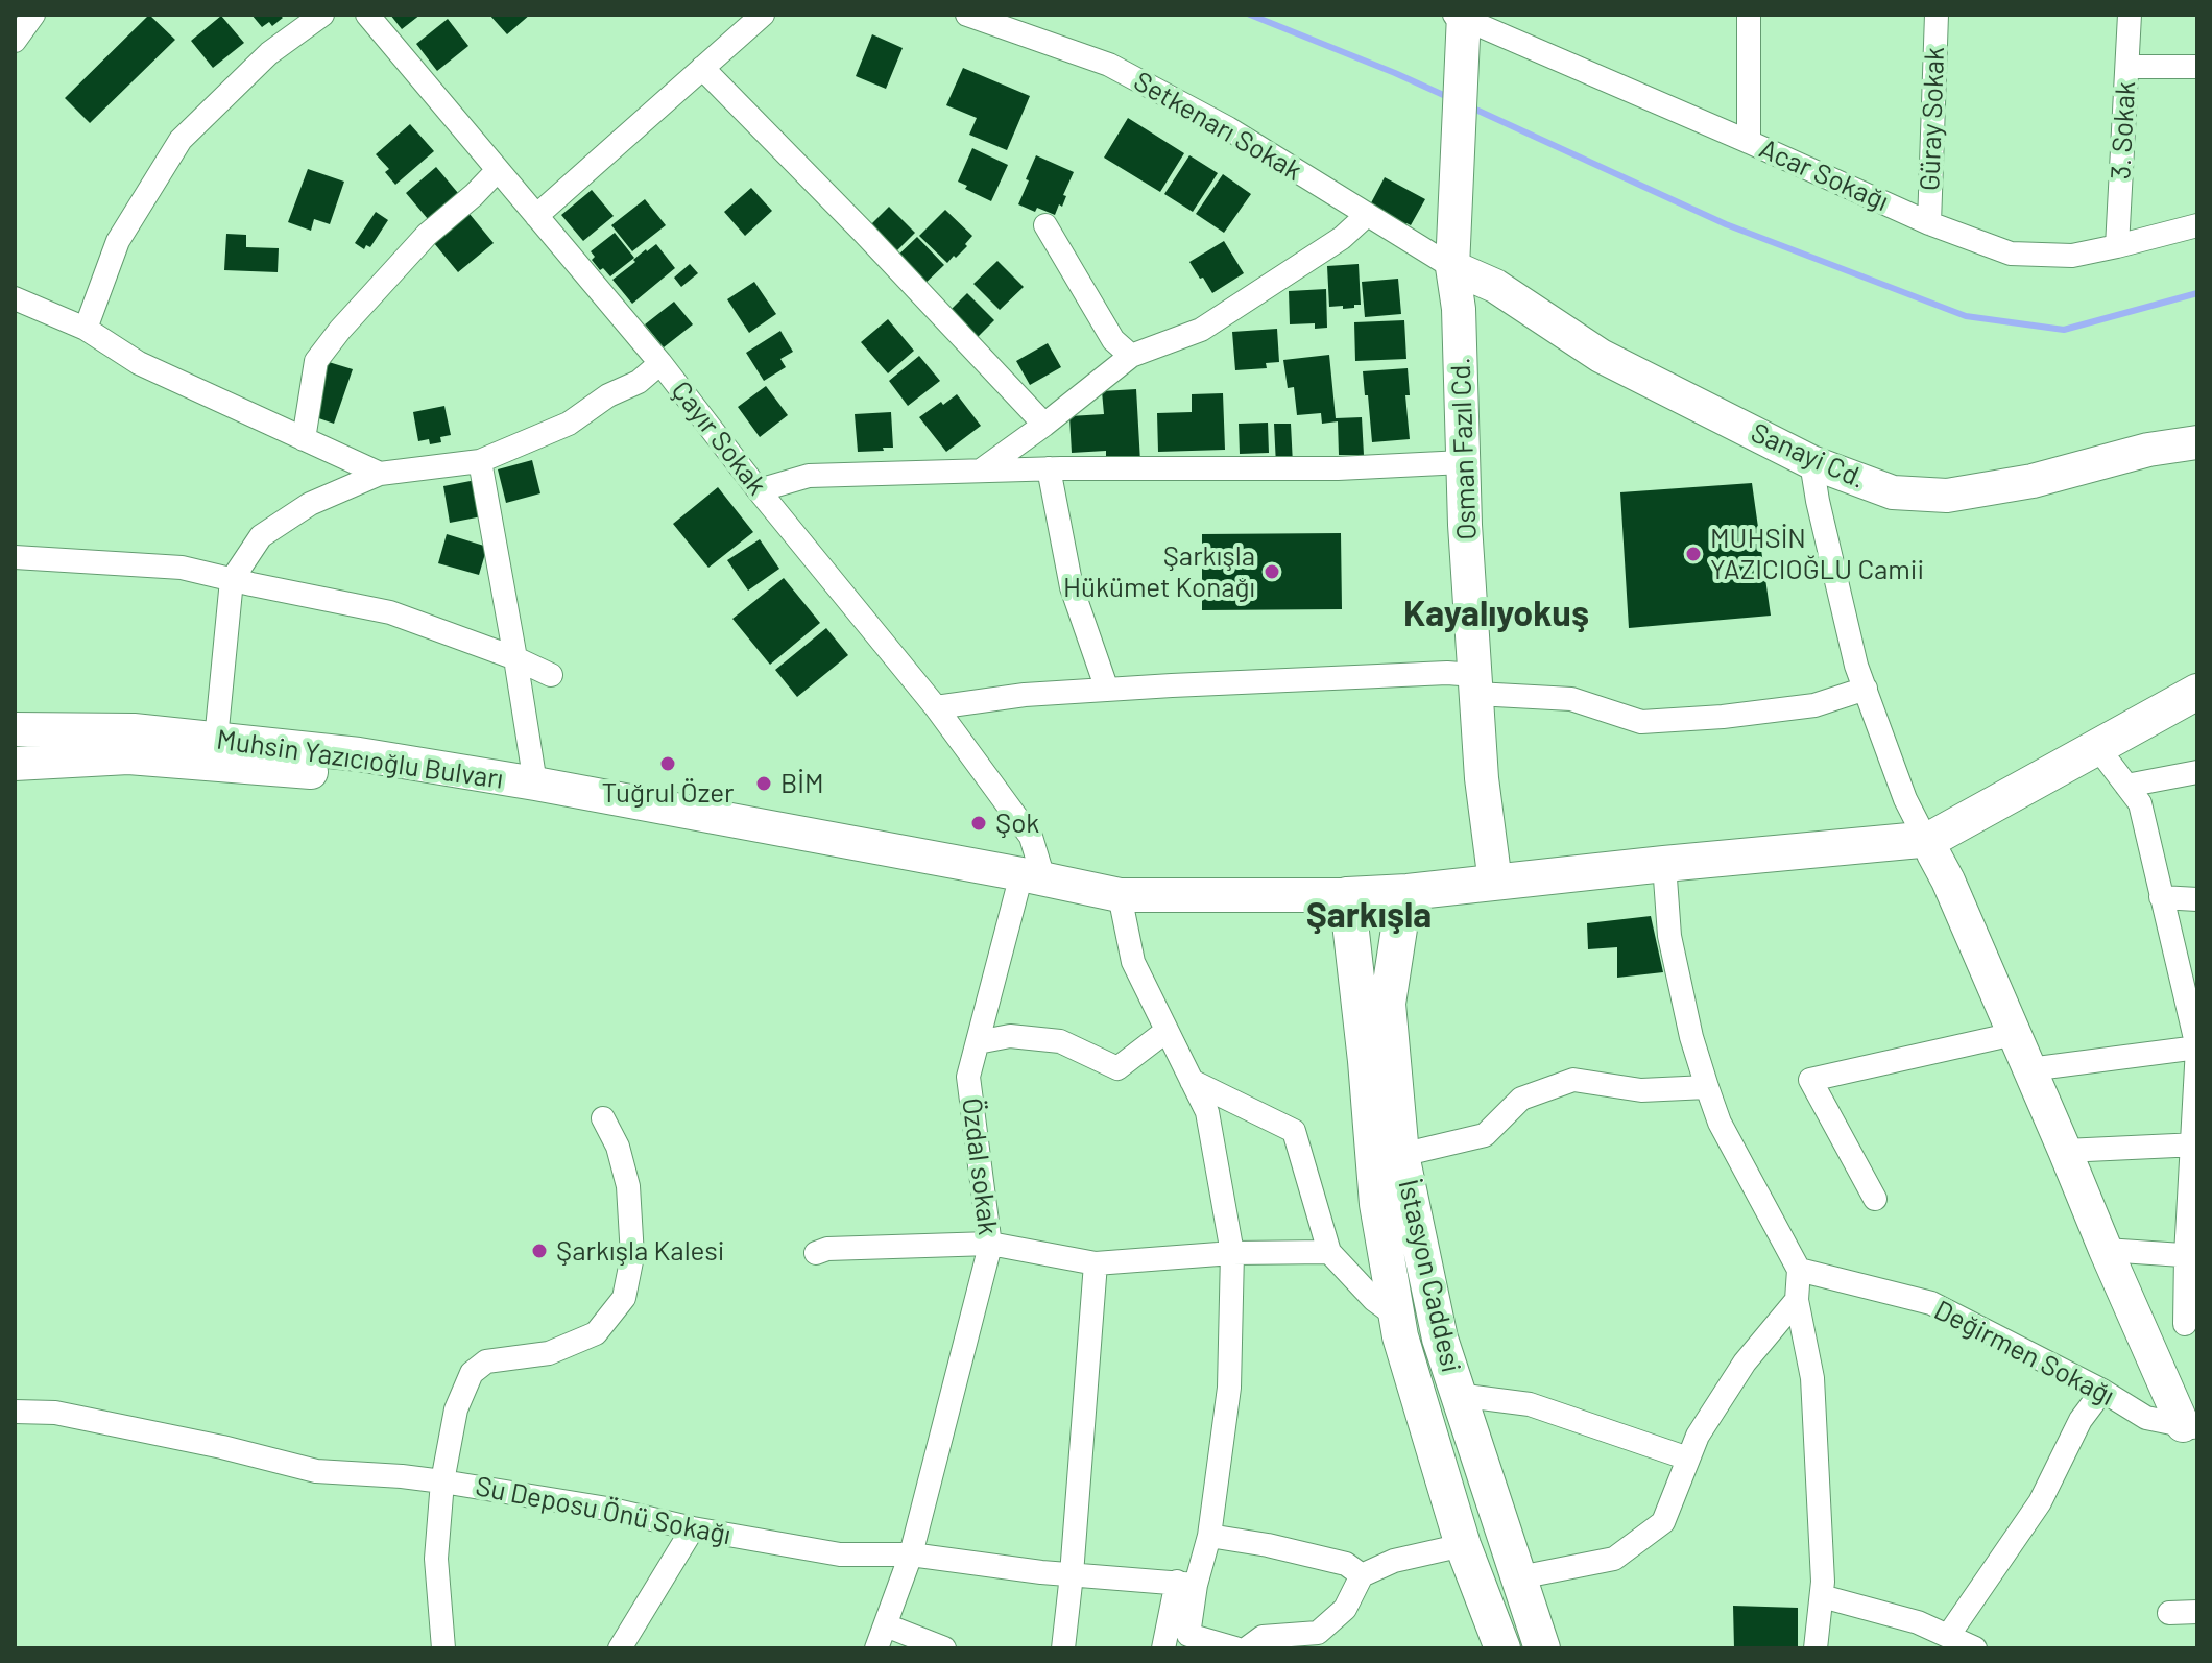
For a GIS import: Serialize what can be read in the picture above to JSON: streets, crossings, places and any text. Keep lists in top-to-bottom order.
{
  "streets": {
    "main road": ["İstasyon Caddesi"],
    "street": [
      "Güray Sokak",
      "Setkenarı Sokak",
      "3. Sokak",
      "Acar Sokağı",
      "Çayır Sokak",
      "Osman Fazıl Cd.",
      "Sanayi Cd.",
      "Muhsin Yazıcıoğlu Bulvarı",
      "Özdal sokak",
      "Değirmen Sokağı",
      "Su Deposu Önü Sokağı"
    ]
  },
  "crossings": [
    ["Güray Sokak", "Acar Sokağı"],
    ["Setkenarı Sokak", "Osman Fazıl Cd."],
    ["Setkenarı Sokak", "Sanayi Cd."],
    ["3. Sokak", "Acar Sokağı"],
    ["Acar Sokağı", "Osman Fazıl Cd."],
    ["Çayır Sokak", "Özdal sokak"],
    ["Osman Fazıl Cd.", "Sanayi Cd."],
    ["Özdal sokak", "Su Deposu Önü Sokağı"]
  ],
  "districts": ["Kayalıyokuş", "Şarkışla"],
  "places": [
    "MUHSİN YAZICIOĞLU Camii",
    "Şarkışla Hükümet Konağı",
    "Tuğrul Özer",
    "BİM",
    "Şok",
    "Şarkışla Kalesi"
  ]
}
